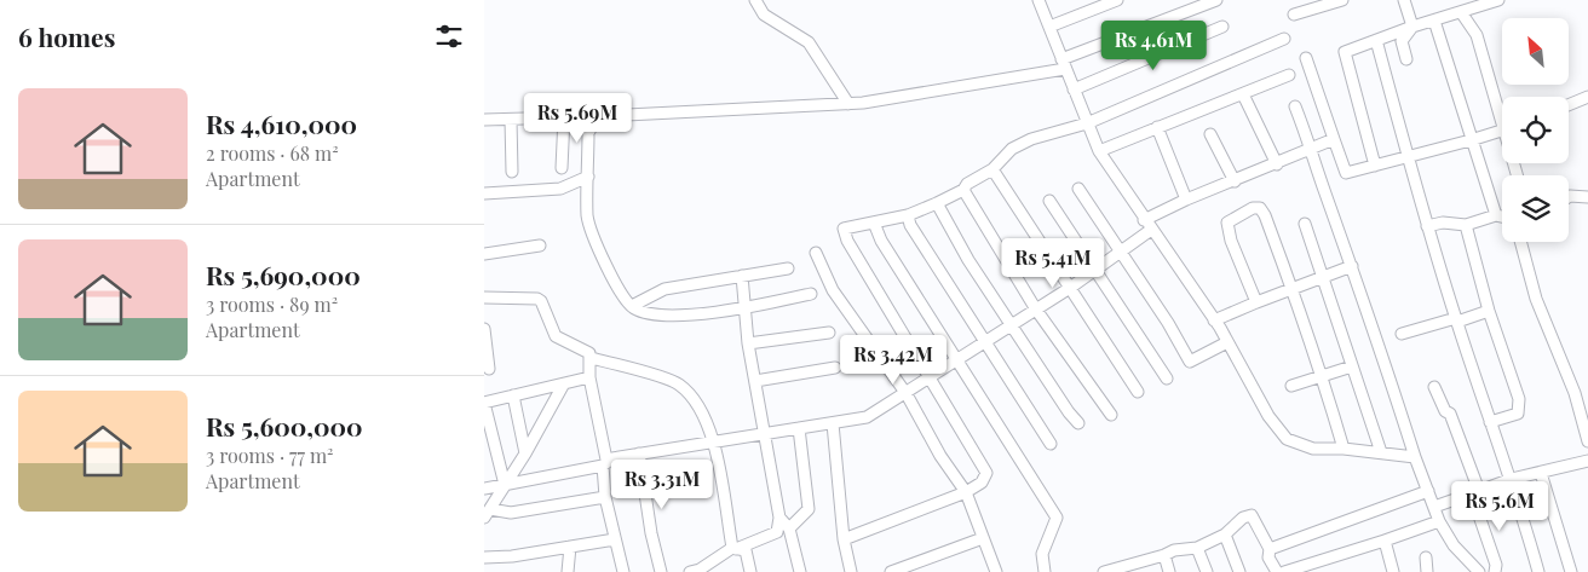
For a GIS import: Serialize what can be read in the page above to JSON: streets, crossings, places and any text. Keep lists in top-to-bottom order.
{
  "north": "top left",
  "page": {
    "heading": "6 homes",
    "price": [
      "Rs 4.61M",
      "Rs 5.69M",
      "Rs 5.41M",
      "Rs 3.42M",
      "Rs 3.31M",
      "Rs 5.6M"
    ],
    "list": [
      {
        "name": "Rs 4,610,000",
        "note": "2 rooms · 68 m² · Apartment"
      },
      {
        "name": "Rs 5,690,000",
        "note": "3 rooms · 89 m² · Apartment"
      },
      {
        "name": "Rs 5,600,000",
        "note": "3 rooms · 77 m² · Apartment"
      }
    ]
  }
}
